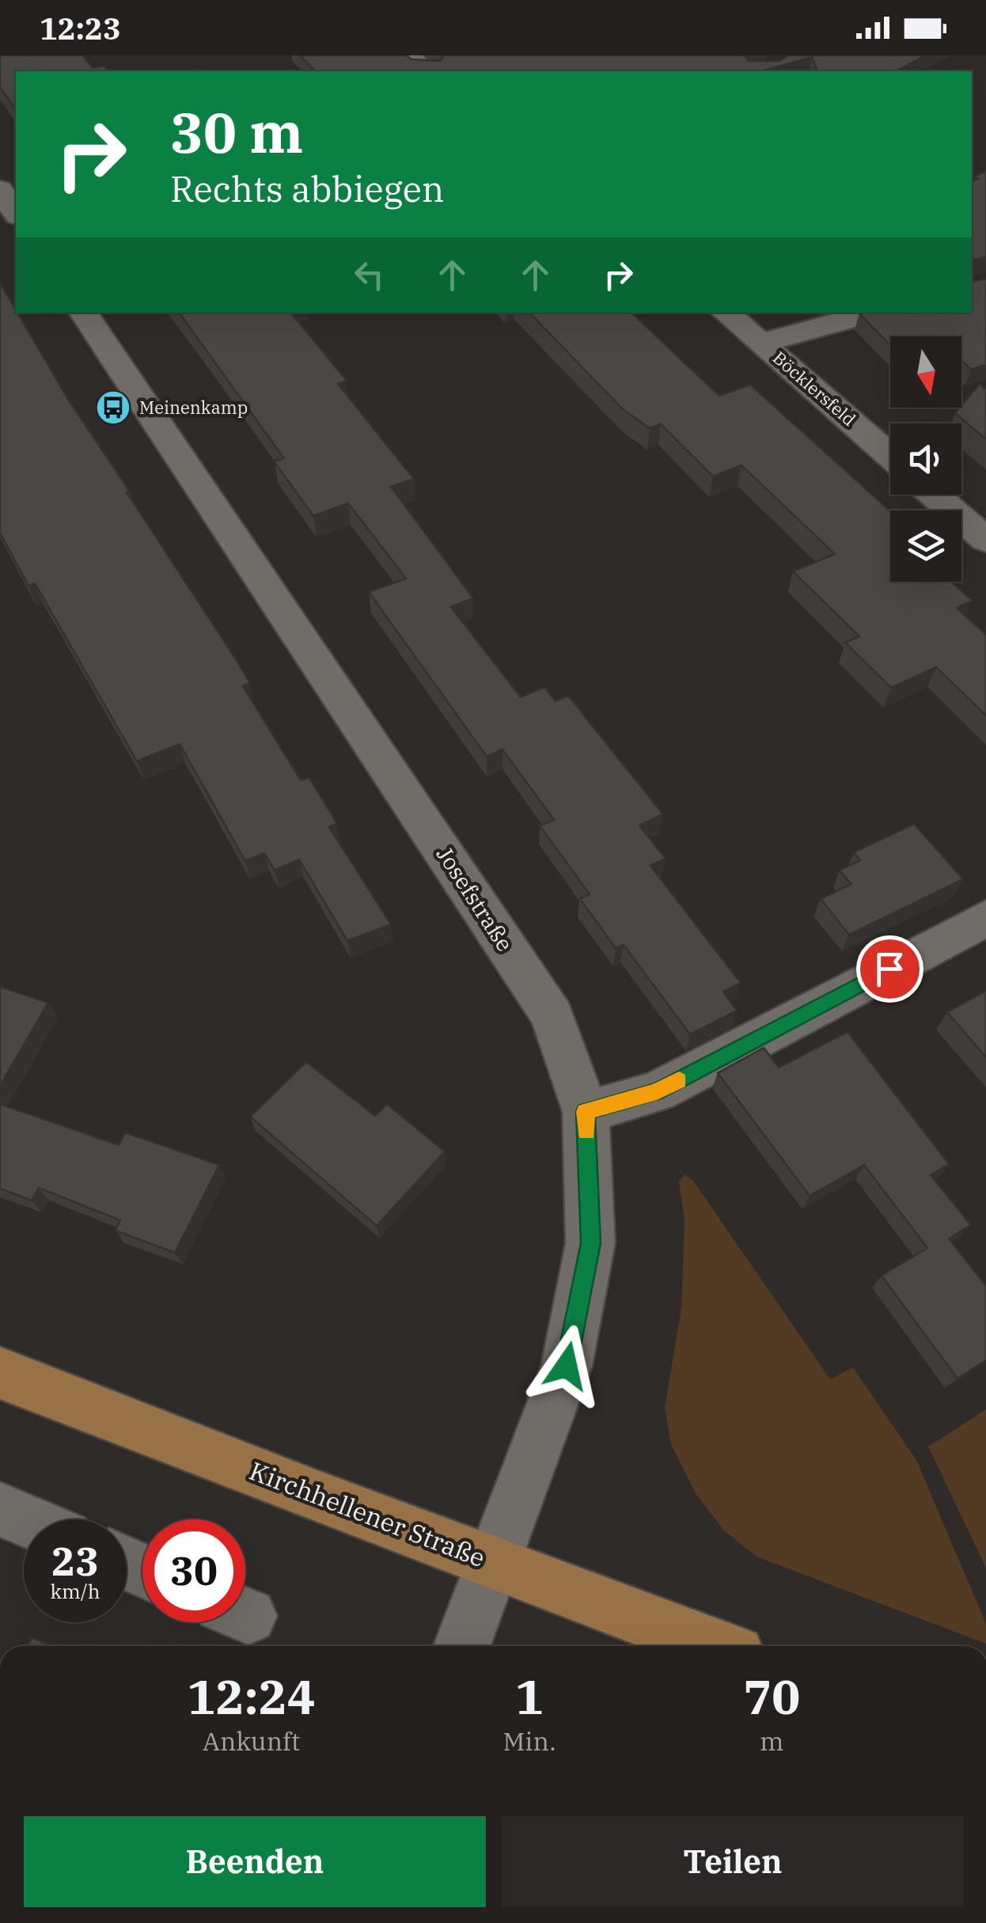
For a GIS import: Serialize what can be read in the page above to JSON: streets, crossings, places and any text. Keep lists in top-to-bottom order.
{
  "streets": {
    "main road": ["Kirchhellener Straße"],
    "street": ["Böcklersfeld", "Josefstraße"]
  },
  "crossings": [
    ["Josefstraße", "Kirchhellener Straße"]
  ],
  "places": {
    "bus stop": ["Meinenkamp"]
  },
  "north": "bottom",
  "page": {
    "status": "12:23",
    "turn": ["30 m", "Rechts abbiegen"],
    "speed": "23 km/h",
    "limit": "30",
    "eta": [
      "12:24",
      "Ankunft",
      "1",
      "Min.",
      "70",
      "m"
    ],
    "buttons": ["Beenden", "Teilen"]
  }
}
